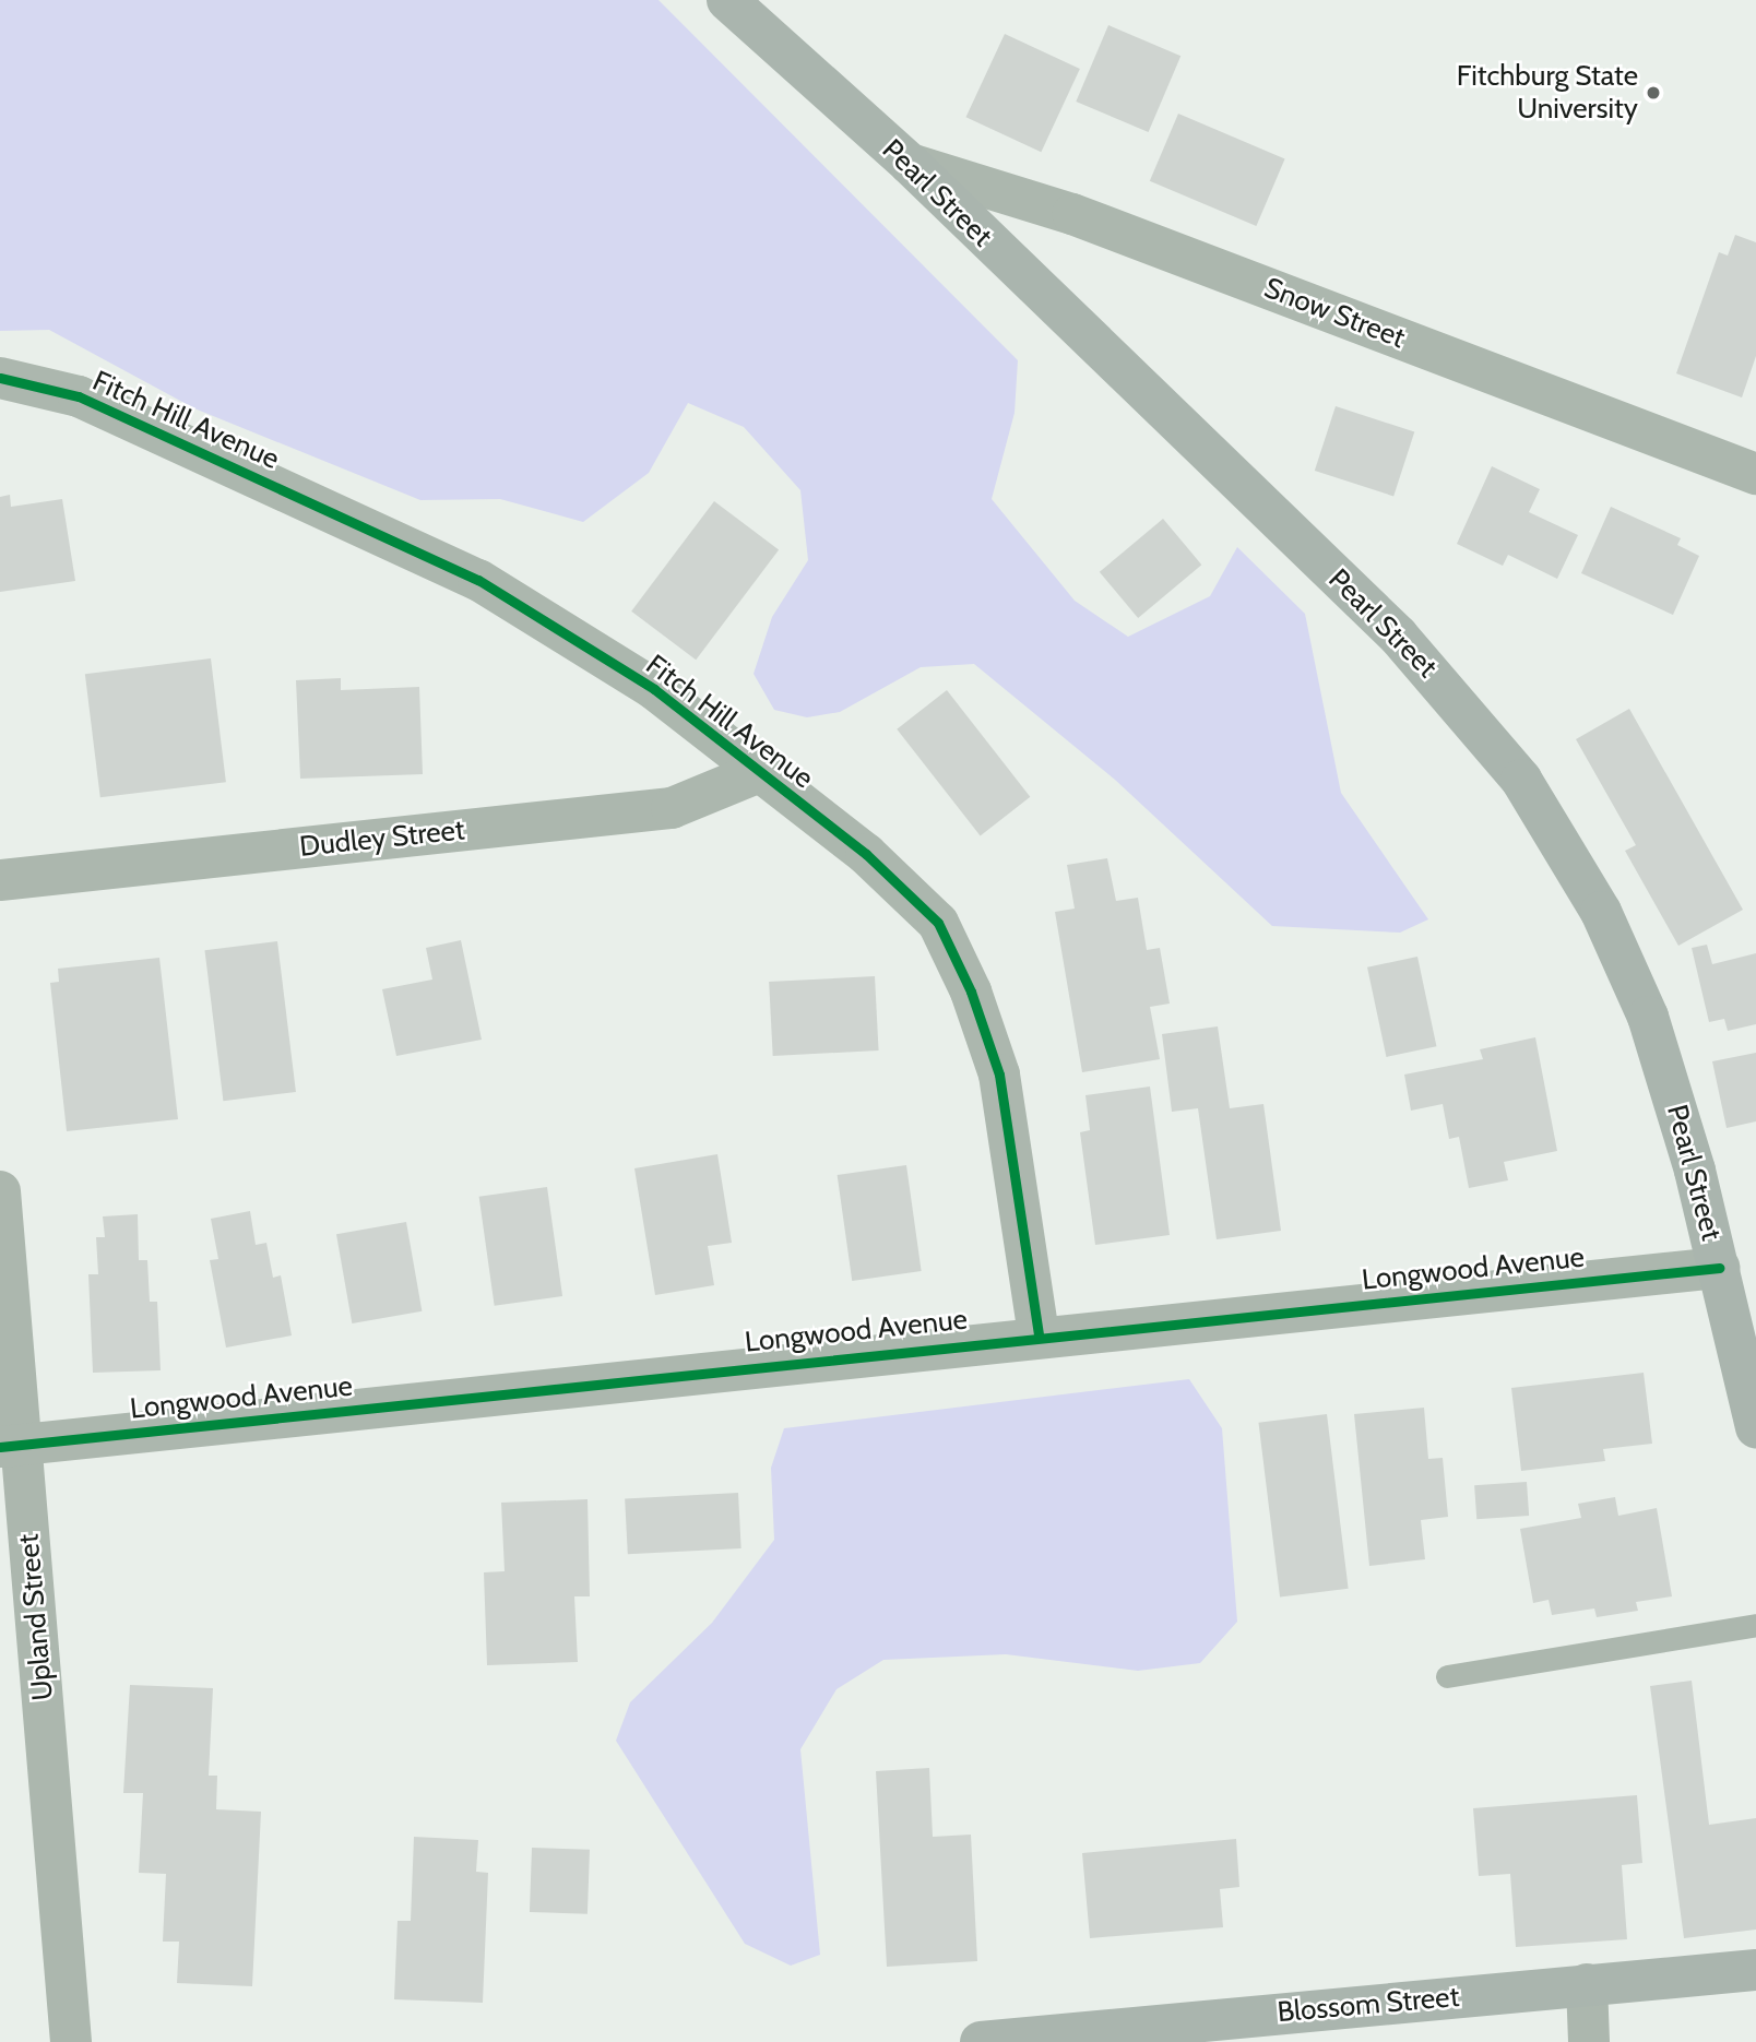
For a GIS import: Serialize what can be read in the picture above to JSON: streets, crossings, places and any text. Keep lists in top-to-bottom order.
{
  "streets": {
    "main road": ["Pearl Street", "Blossom Street"],
    "street": [
      "Snow Street",
      "Fitch Hill Avenue",
      "Dudley Street",
      "Longwood Avenue",
      "Upland Street"
    ]
  },
  "crossings": [
    ["Pearl Street", "Snow Street"],
    ["Pearl Street", "Longwood Avenue"],
    ["Fitch Hill Avenue", "Dudley Street"],
    ["Fitch Hill Avenue", "Longwood Avenue"],
    ["Longwood Avenue", "Upland Street"]
  ],
  "places": ["Fitchburg State University"]
}
